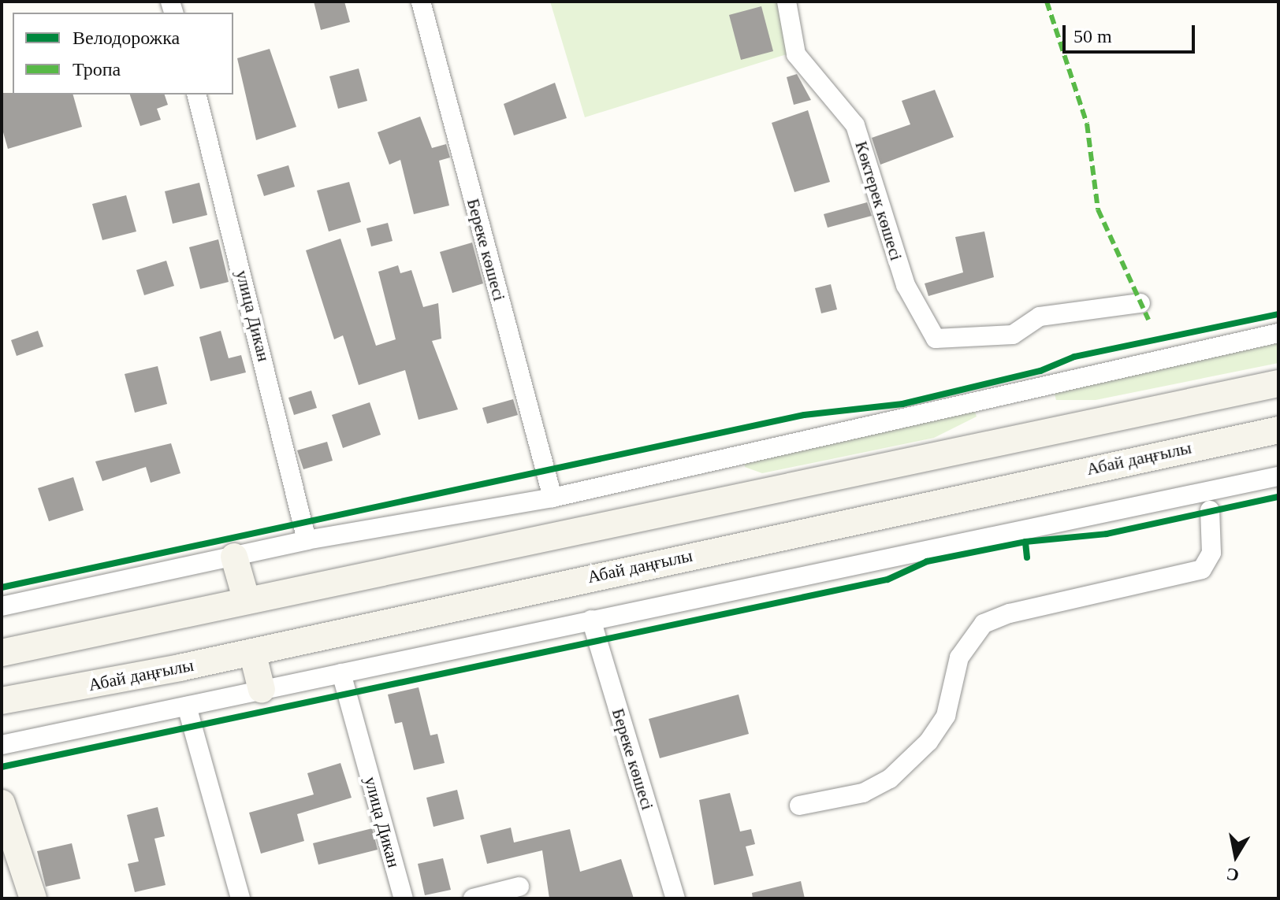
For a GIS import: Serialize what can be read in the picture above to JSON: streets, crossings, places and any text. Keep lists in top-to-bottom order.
{
  "streets": {
    "main road": ["Абай даңғылы"],
    "street": ["Көктерек көшесі", "Береке көшесі", "улица Дикан"]
  },
  "legend": ["Велодорожка", "Тропа"],
  "scale_bar": "50 m",
  "north": "bottom"
}
